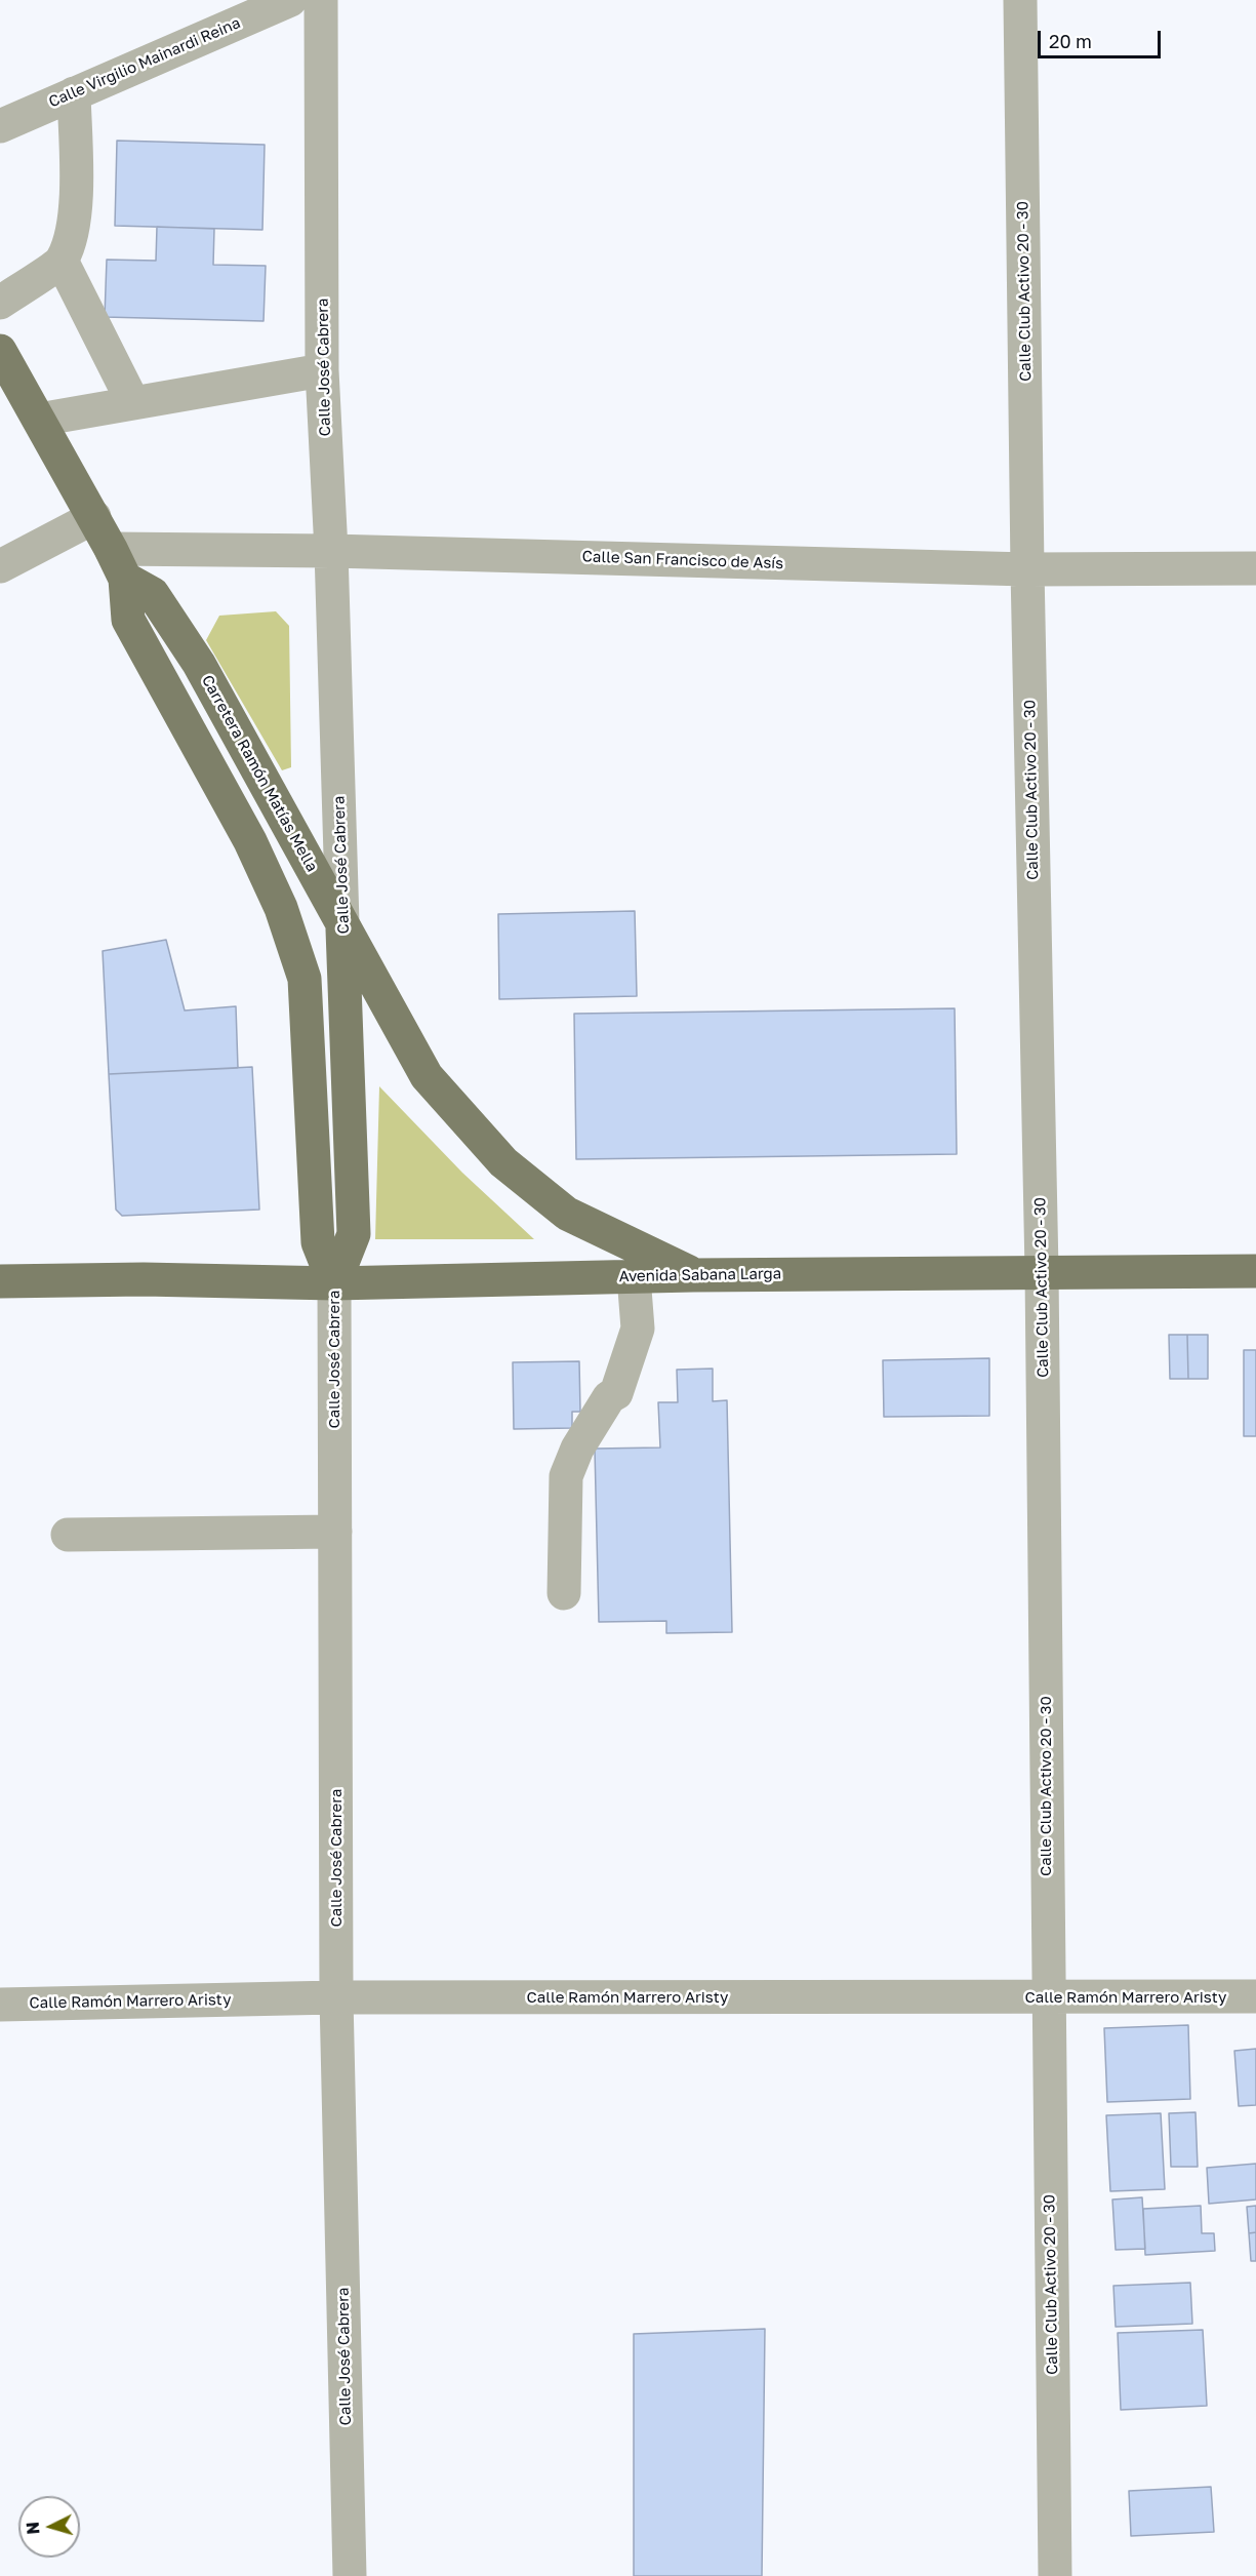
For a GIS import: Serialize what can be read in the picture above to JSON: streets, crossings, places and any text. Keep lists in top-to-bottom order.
{
  "streets": {
    "main road": ["Calle José Cabrera", "Carretera Ramón Matías Mella", "Avenida Sabana Larga"],
    "street": [
      "Calle Virgilio Mainardi Reina",
      "Calle Club Activo 20 - 30",
      "Calle San Francisco de Asís",
      "Calle Ramón Marrero Aristy"
    ]
  },
  "crossings": [
    ["Calle Club Activo 20 - 30", "Calle San Francisco de Asís"],
    ["Calle Club Activo 20 - 30", "Avenida Sabana Larga"],
    ["Calle Club Activo 20 - 30", "Calle Ramón Marrero Aristy"],
    ["Calle José Cabrera", "Calle San Francisco de Asís"],
    ["Calle José Cabrera", "Carretera Ramón Matías Mella"],
    ["Calle José Cabrera", "Avenida Sabana Larga"],
    ["Calle José Cabrera", "Calle Ramón Marrero Aristy"],
    ["Carretera Ramón Matías Mella", "Avenida Sabana Larga"]
  ],
  "scale_bar": "20 m",
  "north": "left"
}
